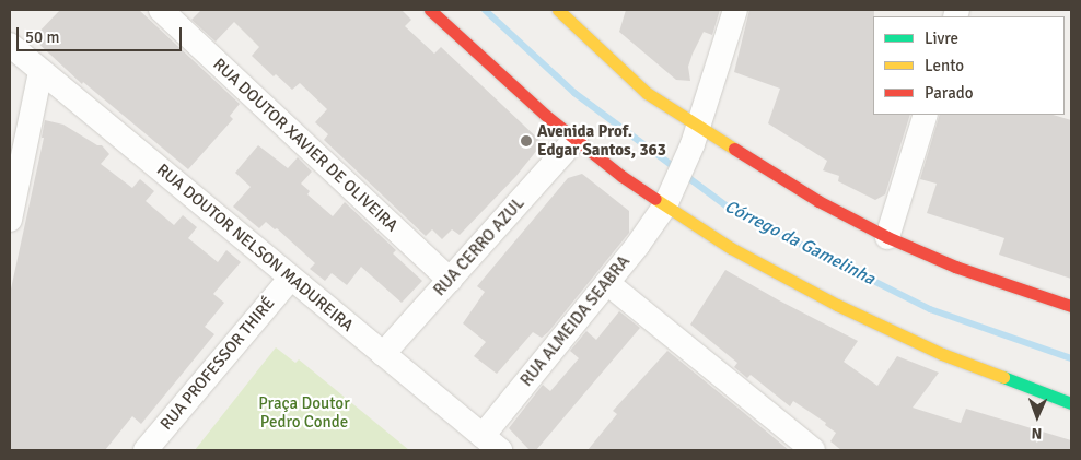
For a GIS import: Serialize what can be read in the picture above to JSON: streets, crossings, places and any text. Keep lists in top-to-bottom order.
{
  "streets": {
    "street": [
      "RUA DOUTOR XAVIER DE OLIVEIRA",
      "RUA CERRO AZUL",
      "RUA DOUTOR NELSON MADUREIRA",
      "RUA ALMEIDA SEABRA",
      "RUA PROFESSOR THIRÉ"
    ]
  },
  "crossings": [
    ["RUA DOUTOR XAVIER DE OLIVEIRA", "RUA CERRO AZUL"],
    ["RUA CERRO AZUL", "RUA DOUTOR NELSON MADUREIRA"],
    ["RUA DOUTOR NELSON MADUREIRA", "RUA ALMEIDA SEABRA"],
    ["RUA DOUTOR NELSON MADUREIRA", "RUA PROFESSOR THIRÉ"]
  ],
  "water": ["Córrego da Gamelinha"],
  "parks": ["Praça Doutor Pedro Conde"],
  "places": ["Avenida Prof. Edgar Santos, 363"],
  "legend": ["Livre", "Lento", "Parado"],
  "scale_bar": "50 m",
  "north": "bottom"
}
